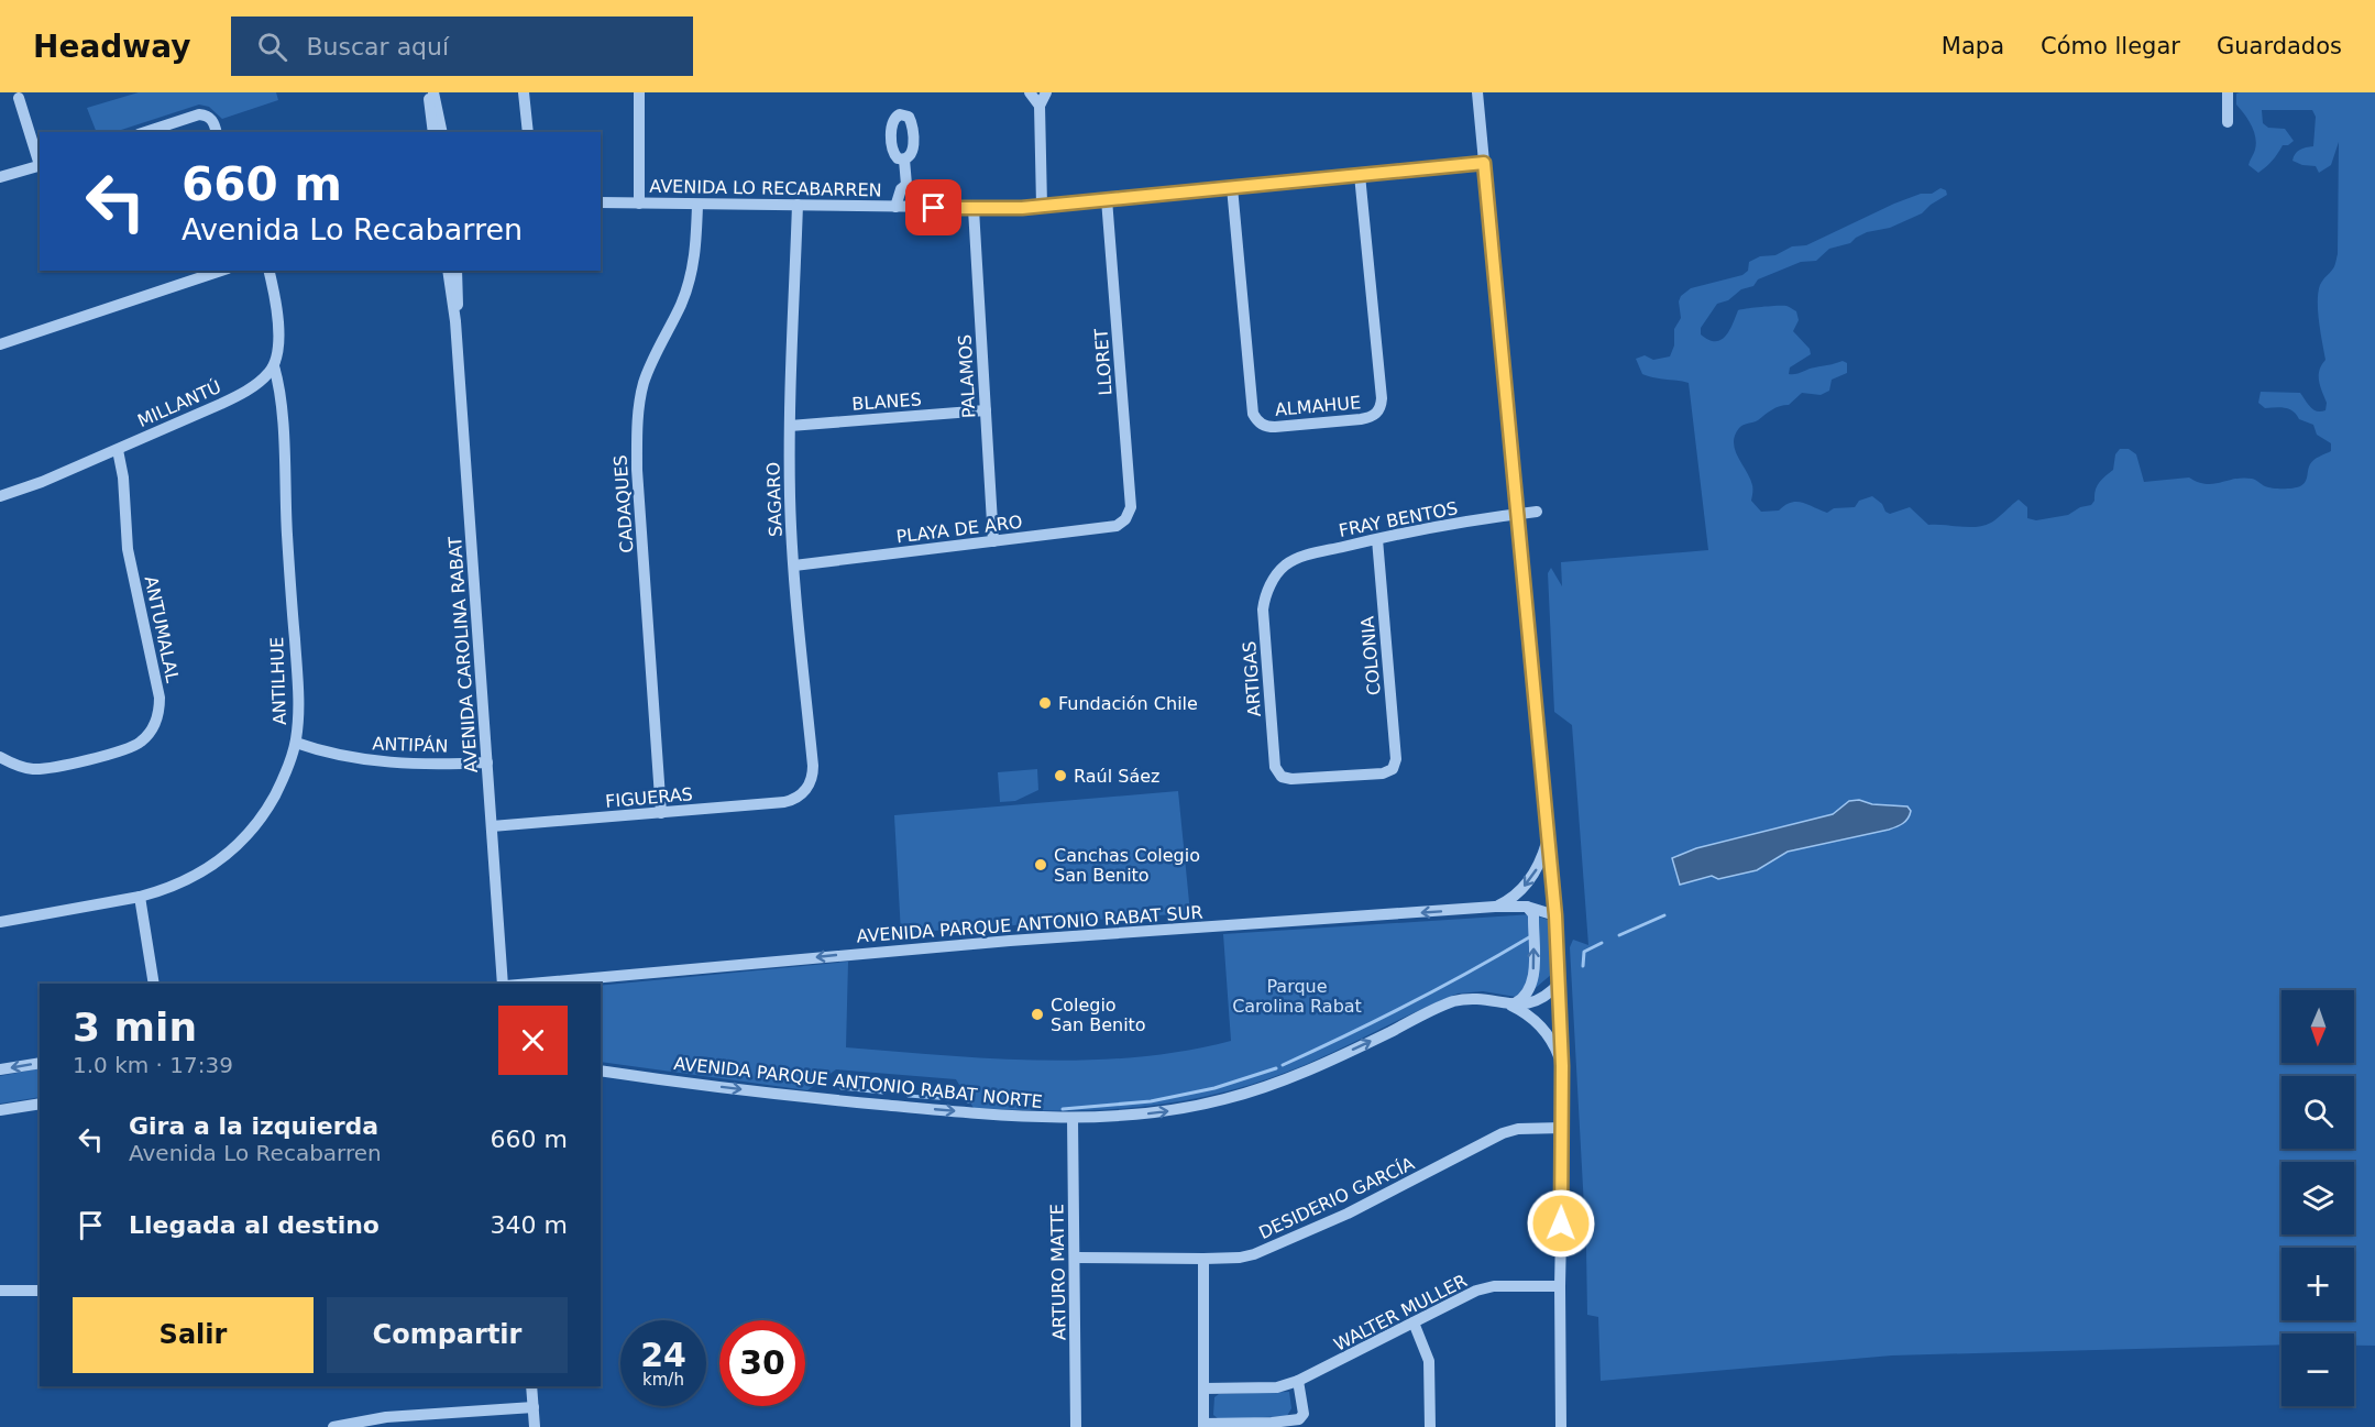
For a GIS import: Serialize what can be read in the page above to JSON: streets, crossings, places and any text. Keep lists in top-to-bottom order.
{
  "streets": {
    "street": [
      "AVENIDA LO RECABARREN",
      "LLORET",
      "PALAMOS",
      "BLANES",
      "MILLANTÚ",
      "ALMAHUE",
      "SAGARO",
      "CADAQUES",
      "FRAY BENTOS",
      "PLAYA DE ARO",
      "ANTUMALAL",
      "AVENIDA CAROLINA RABAT",
      "COLONIA",
      "ARTIGAS",
      "ANTILHUE",
      "ANTIPÁN",
      "FIGUERAS",
      "AVENIDA PARQUE ANTONIO RABAT SUR",
      "AVENIDA PARQUE ANTONIO RABAT NORTE",
      "DESIDERIO GARCÍA",
      "ARTURO MATTE",
      "WALTER MULLER"
    ]
  },
  "crossings": [
    ["AVENIDA LO RECABARREN", "LLORET"],
    ["AVENIDA LO RECABARREN", "PALAMOS"],
    ["AVENIDA LO RECABARREN", "ALMAHUE"],
    ["AVENIDA LO RECABARREN", "SAGARO"],
    ["AVENIDA LO RECABARREN", "CADAQUES"],
    ["LLORET", "PLAYA DE ARO"],
    ["PALAMOS", "BLANES"],
    ["PALAMOS", "PLAYA DE ARO"],
    ["BLANES", "SAGARO"],
    ["MILLANTÚ", "ANTUMALAL"],
    ["MILLANTÚ", "ANTILHUE"],
    ["SAGARO", "PLAYA DE ARO"],
    ["SAGARO", "FIGUERAS"],
    ["CADAQUES", "FIGUERAS"],
    ["FRAY BENTOS", "COLONIA"],
    ["FRAY BENTOS", "ARTIGAS"],
    ["AVENIDA CAROLINA RABAT", "ANTIPÁN"],
    ["AVENIDA CAROLINA RABAT", "FIGUERAS"],
    ["COLONIA", "ARTIGAS"],
    ["ANTILHUE", "ANTIPÁN"],
    ["AVENIDA PARQUE ANTONIO RABAT NORTE", "ARTURO MATTE"],
    ["DESIDERIO GARCÍA", "ARTURO MATTE"]
  ],
  "one_way": ["AVENIDA PARQUE ANTONIO RABAT SUR", "AVENIDA PARQUE ANTONIO RABAT NORTE"],
  "parks": ["Parque Carolina Rabat"],
  "places": [
    "Fundación Chile",
    "Raúl Sáez",
    "Canchas Colegio San Benito",
    "Colegio San Benito"
  ],
  "north": "bottom",
  "page": {
    "header": "Headway",
    "search": "Buscar aquí",
    "nav": ["Mapa", "Cómo llegar", "Guardados"],
    "turn": ["660 m", "Avenida Lo Recabarren"],
    "heading": ["3 min", "1.0 km · 17:39"],
    "map_buttons": ["+", "−"],
    "list": [
      {
        "name": "Gira a la izquierda",
        "note": "Avenida Lo Recabarren",
        "value": "660 m"
      },
      {
        "name": "Llegada al destino",
        "value": "340 m"
      }
    ],
    "buttons": ["Salir", "Compartir"],
    "speed": "24 km/h",
    "limit": "30"
  }
}
